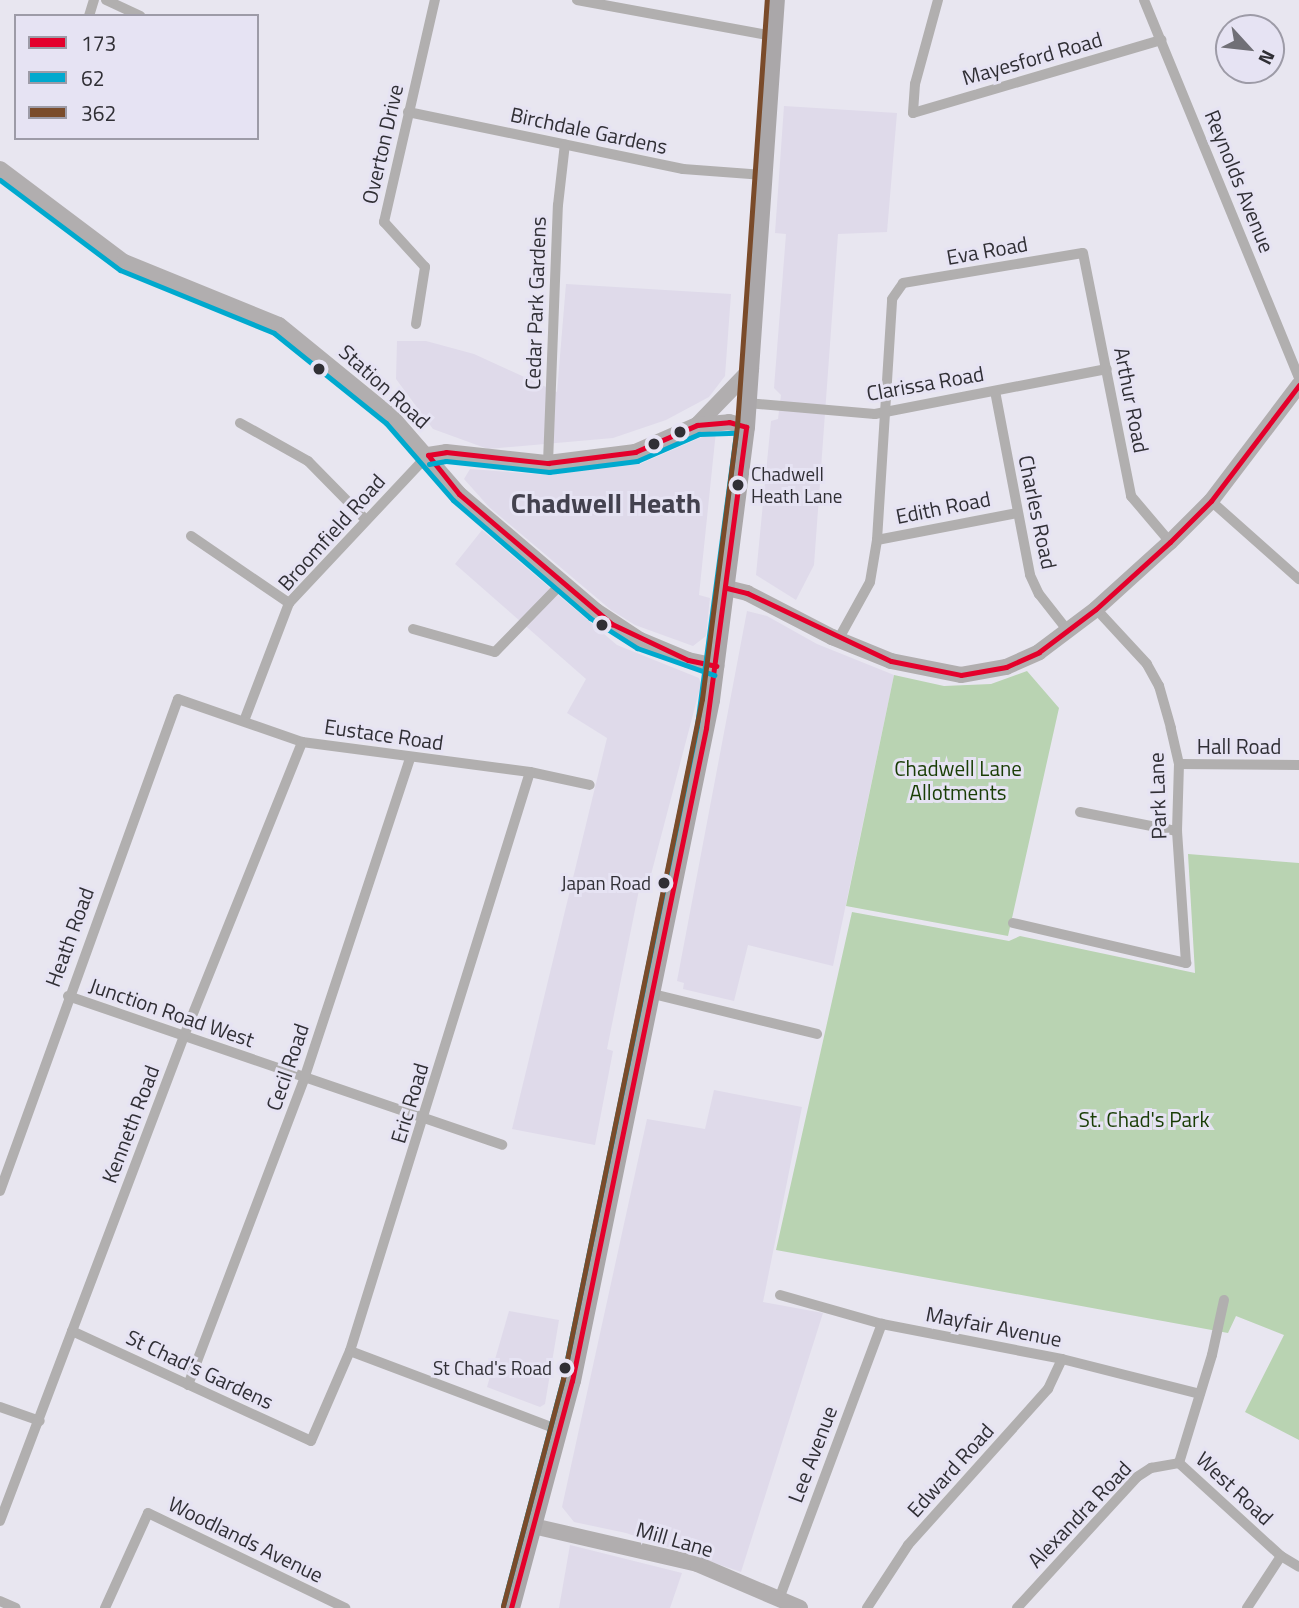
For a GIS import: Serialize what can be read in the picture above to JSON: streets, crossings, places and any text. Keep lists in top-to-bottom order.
{
  "streets": {
    "street": [
      "Mayesford Road",
      "Birchdale Gardens",
      "Overton Drive",
      "Reynolds Avenue",
      "Eva Road",
      "Cedar Park Gardens",
      "Clarissa Road",
      "Station Road",
      "Arthur Road",
      "Edith Road",
      "Charles Road",
      "Broomfield Road",
      "Eustace Road",
      "Hall Road",
      "Park Lane",
      "Heath Road",
      "Junction Road West",
      "Cecil Road",
      "Eric Road",
      "Kenneth Road",
      "Mayfair Avenue",
      "St Chad's Gardens",
      "Lee Avenue",
      "Edward Road",
      "West Road",
      "Alexandra Road",
      "Woodlands Avenue",
      "Mill Lane"
    ]
  },
  "crossings": [
    ["Mayesford Road", "Reynolds Avenue"],
    ["Birchdale Gardens", "Overton Drive"],
    ["Birchdale Gardens", "Cedar Park Gardens"],
    ["Eva Road", "Clarissa Road"],
    ["Eva Road", "Arthur Road"],
    ["Clarissa Road", "Arthur Road"],
    ["Clarissa Road", "Charles Road"],
    ["Station Road", "Broomfield Road"],
    ["Edith Road", "Charles Road"],
    ["Broomfield Road", "Eustace Road"],
    ["Eustace Road", "Heath Road"],
    ["Eustace Road", "Cecil Road"],
    ["Eustace Road", "Eric Road"],
    ["Eustace Road", "Kenneth Road"],
    ["Hall Road", "Park Lane"],
    ["Heath Road", "Junction Road West"],
    ["Junction Road West", "Cecil Road"],
    ["Junction Road West", "Eric Road"],
    ["Junction Road West", "Kenneth Road"],
    ["Cecil Road", "St Chad's Gardens"],
    ["Eric Road", "St Chad's Gardens"],
    ["Kenneth Road", "St Chad's Gardens"],
    ["Mayfair Avenue", "Lee Avenue"],
    ["Mayfair Avenue", "Edward Road"],
    ["Mayfair Avenue", "West Road"],
    ["Lee Avenue", "Mill Lane"],
    ["West Road", "Alexandra Road"]
  ],
  "districts": ["Chadwell Heath"],
  "parks": ["Chadwell Lane Allotments", "St. Chad's Park"],
  "places": ["Chadwell Heath Lane", "Japan Road", "St Chad's Road"],
  "lines": ["transit line 362", "transit line 62", "transit line 173"],
  "legend": ["173", "62", "362"],
  "north": "bottom right"
}
